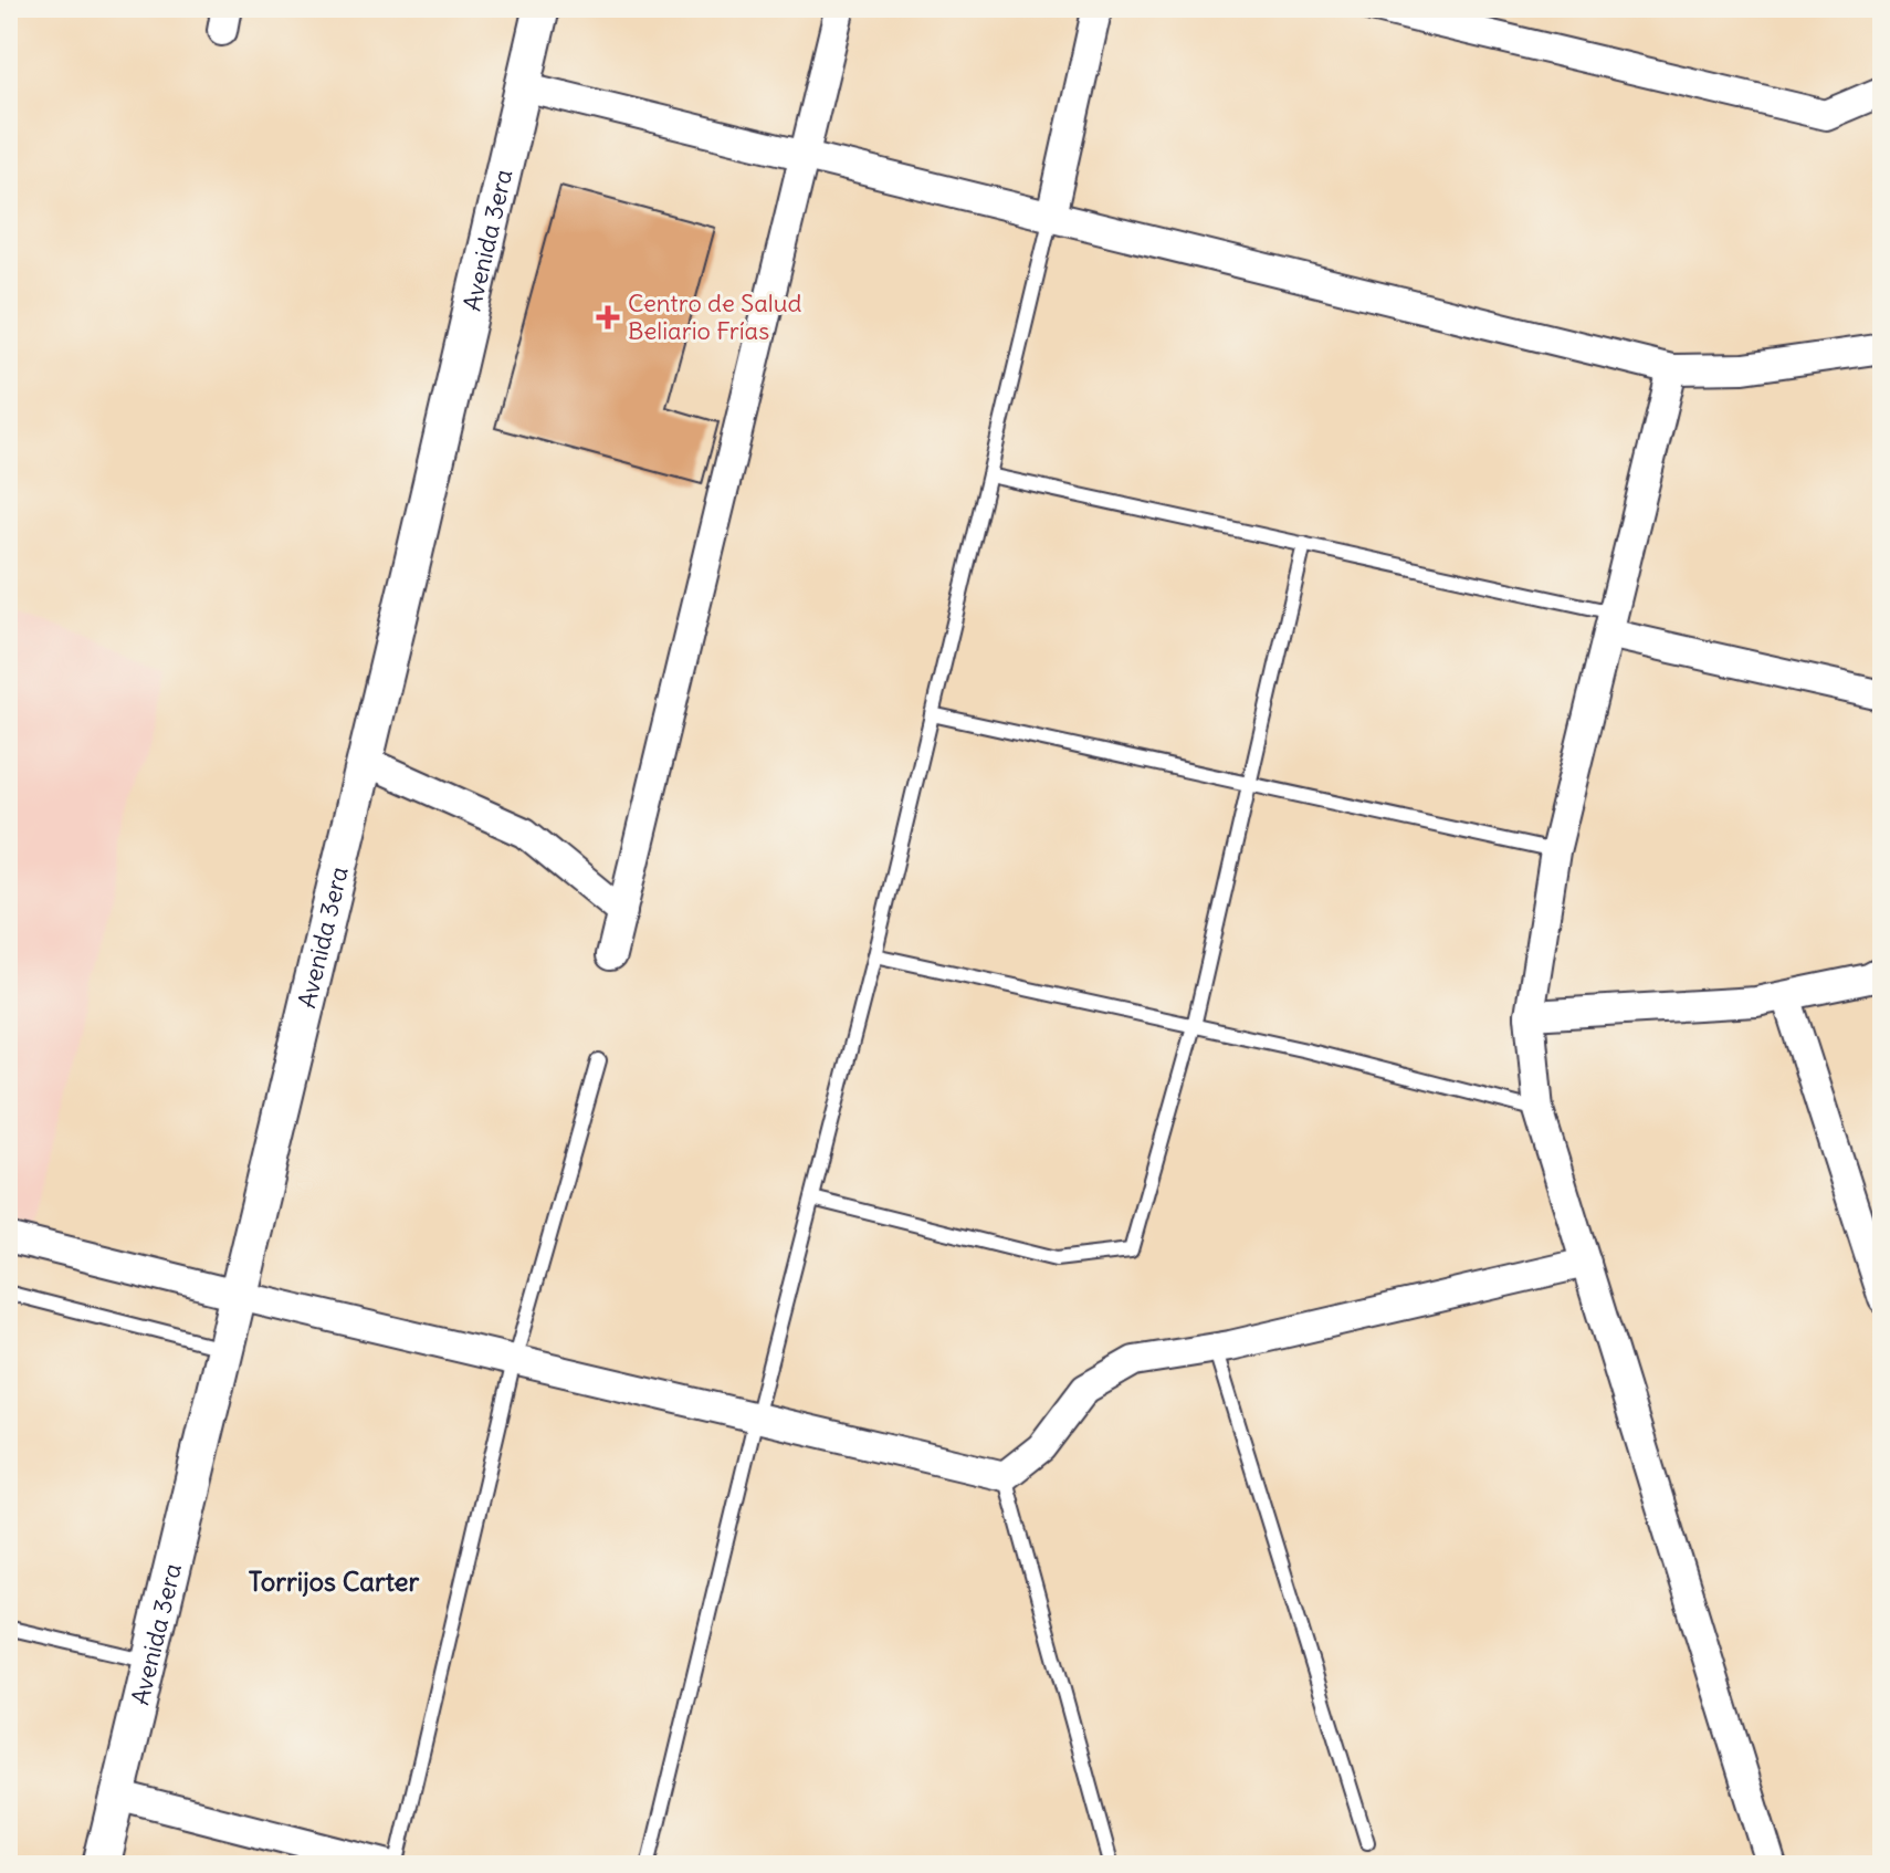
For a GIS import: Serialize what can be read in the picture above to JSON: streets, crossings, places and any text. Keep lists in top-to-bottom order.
{
  "streets": {
    "street": ["Avenida 3era"]
  },
  "districts": ["Torrijos Carter"],
  "places": {
    "health": ["Centro de Salud Beliario Frías"]
  }
}
